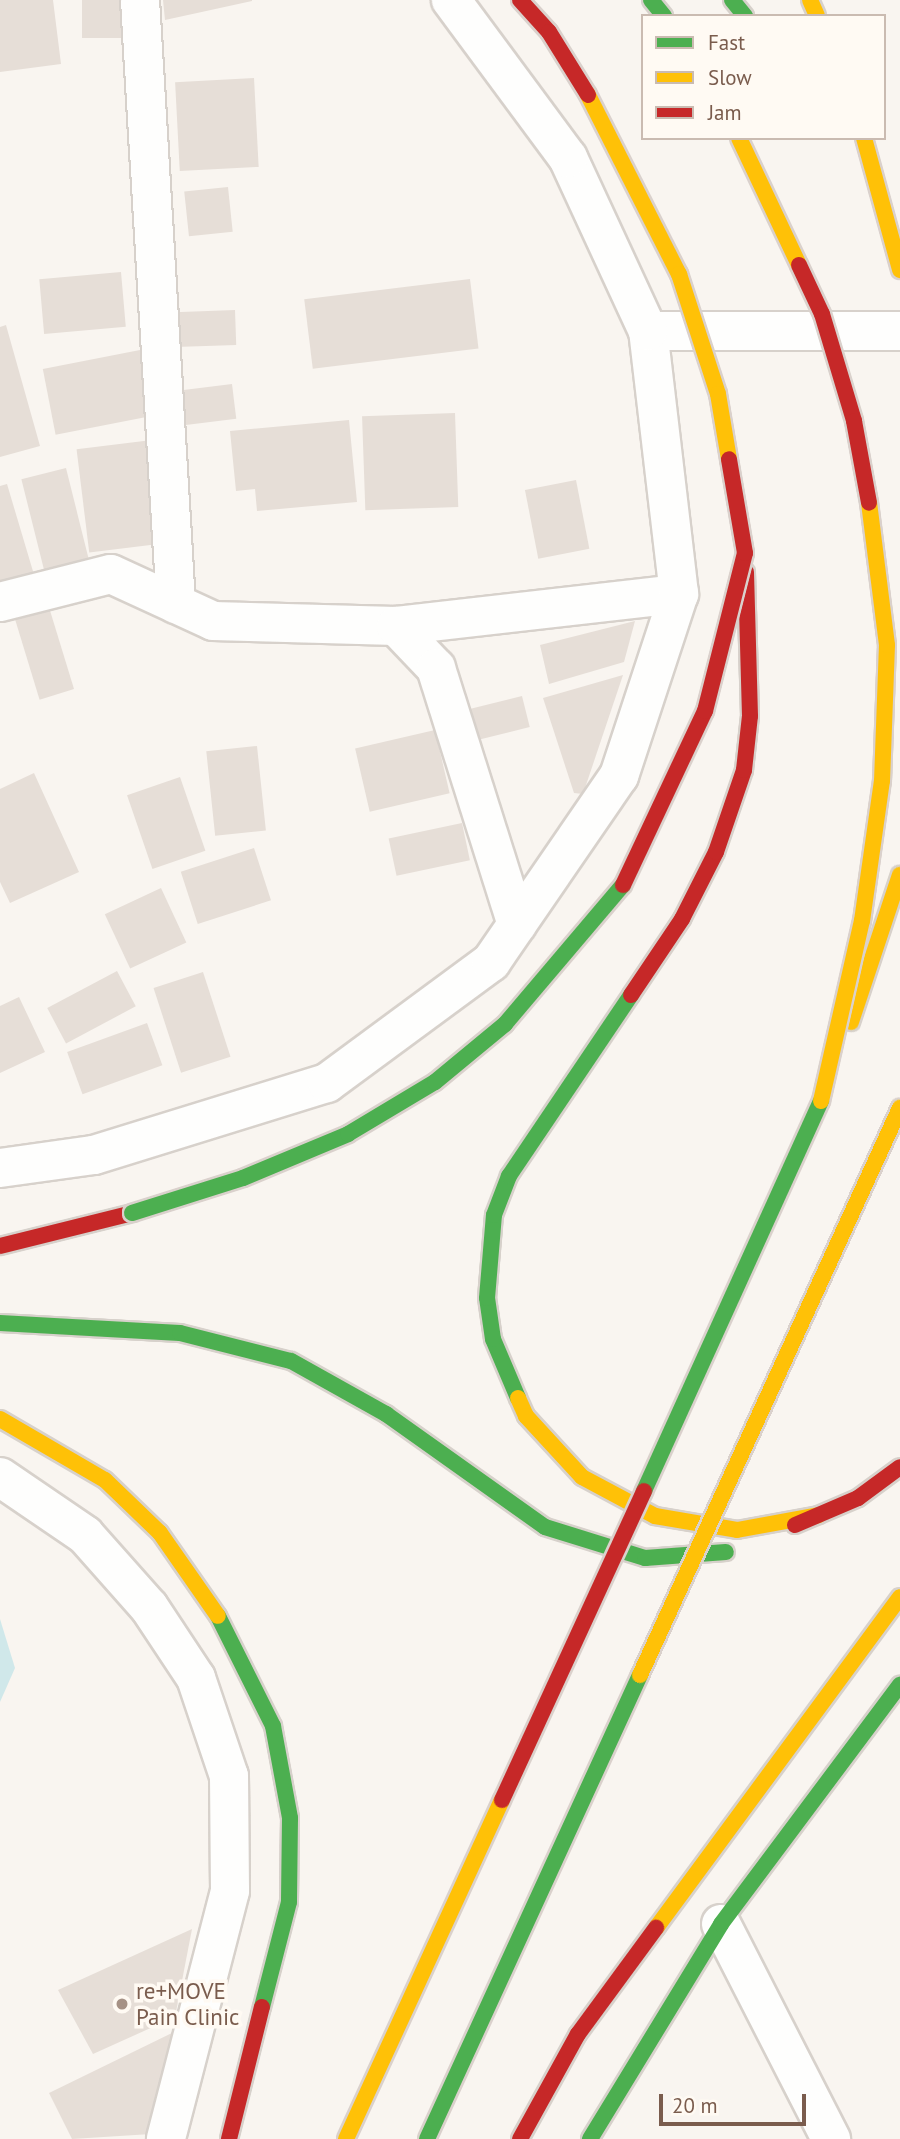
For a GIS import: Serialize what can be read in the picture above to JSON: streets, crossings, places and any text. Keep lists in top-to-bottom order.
{
  "places": ["re+MOVE Pain Clinic"],
  "legend": ["Fast", "Slow", "Jam"],
  "scale_bar": "20 m"
}
